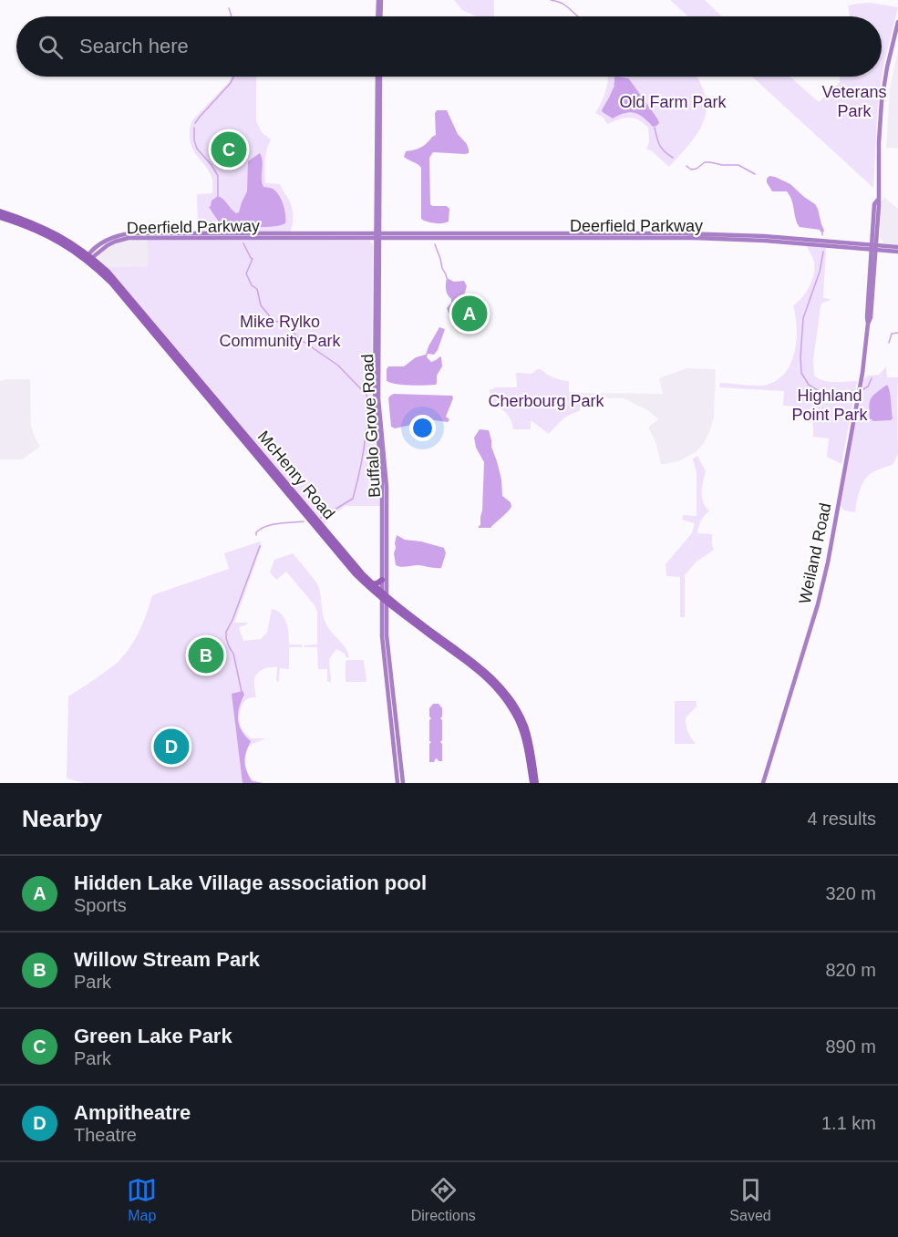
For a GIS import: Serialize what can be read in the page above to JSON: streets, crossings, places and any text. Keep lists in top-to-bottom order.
{
  "streets": {
    "main road": [
      "Deerfield Parkway",
      "Buffalo Grove Road",
      "McHenry Road",
      "Weiland Road"
    ]
  },
  "crossings": [
    ["Deerfield Parkway", "Buffalo Grove Road"],
    ["Deerfield Parkway", "McHenry Road"],
    ["Deerfield Parkway", "Weiland Road"],
    ["Buffalo Grove Road", "McHenry Road"]
  ],
  "parks": [
    "Veterans Park",
    "Old Farm Park",
    "Mike Rylko Community Park",
    "Highland Point Park",
    "Cherbourg Park"
  ],
  "page": {
    "search": "Search here",
    "pins": [
      "C",
      "A",
      "B",
      "D"
    ],
    "heading": ["Nearby", "4 results"],
    "list": [
      {
        "mark": "A",
        "name": "Hidden Lake Village association pool",
        "note": "Sports",
        "value": "320 m"
      },
      {
        "mark": "B",
        "name": "Willow Stream Park",
        "note": "Park",
        "value": "820 m"
      },
      {
        "mark": "C",
        "name": "Green Lake Park",
        "note": "Park",
        "value": "890 m"
      },
      {
        "mark": "D",
        "name": "Ampitheatre",
        "note": "Theatre",
        "value": "1.1 km"
      }
    ],
    "nav": ["Map", "Directions", "Saved"]
  }
}
